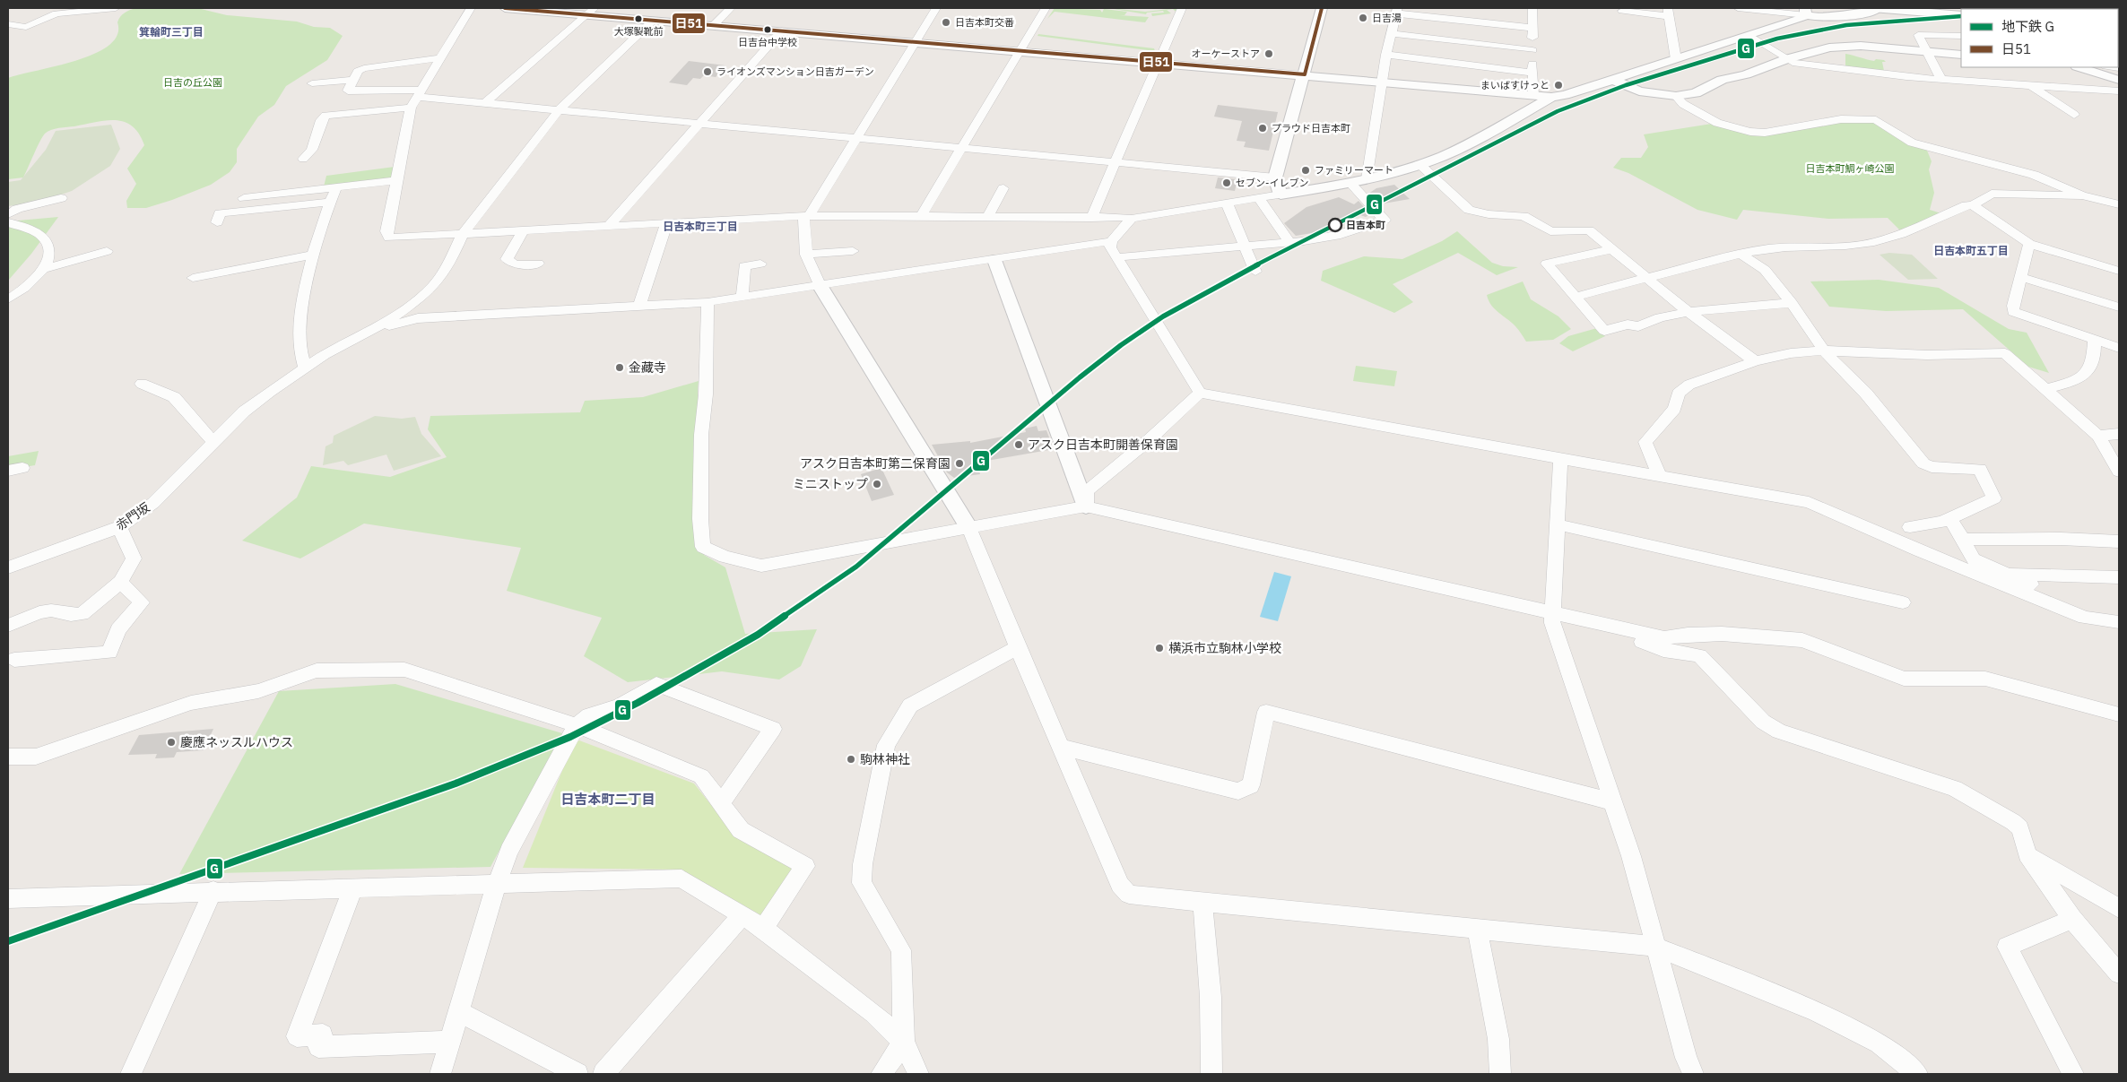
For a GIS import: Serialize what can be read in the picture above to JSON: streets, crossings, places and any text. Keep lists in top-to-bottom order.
{
  "streets": {
    "street": ["赤門坂"]
  },
  "districts": [
    "箕輪町三丁目",
    "日吉本町三丁目",
    "日吉本町五丁目",
    "日吉本町二丁目"
  ],
  "parks": ["日吉の丘公園", "日吉本町鯛ヶ崎公園"],
  "places": [
    "日吉湯",
    "大塚製靴前",
    "日吉本町交番",
    "日吉台中学校",
    "オーケーストア",
    "ライオンズマンション日吉ガーデン",
    "まいばすけっと",
    "プラウド日吉本町",
    "ファミリーマート",
    "セブン-イレブン",
    "日吉本町",
    "金藏寺",
    "アスク日吉本町開善保育園",
    "アスク日吉本町第二保育園",
    "ミニストップ",
    "横浜市立駒林小学校",
    "慶應ネッスルハウス",
    "駒林神社"
  ],
  "lines": ["transit line 日51", "metro line G"],
  "legend": ["地下鉄 G", "日51"]
}
